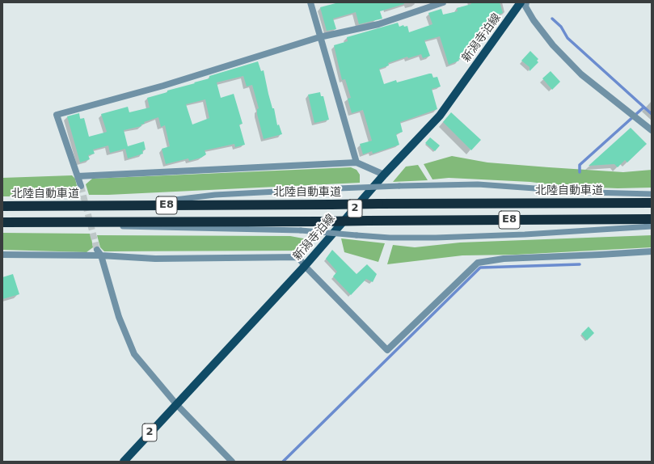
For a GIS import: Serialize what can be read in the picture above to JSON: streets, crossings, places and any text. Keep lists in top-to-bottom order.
{
  "streets": {
    "highway": ["北陸自動車道", "E8"],
    "main road": ["新潟寺泊線", "2"]
  }
}
